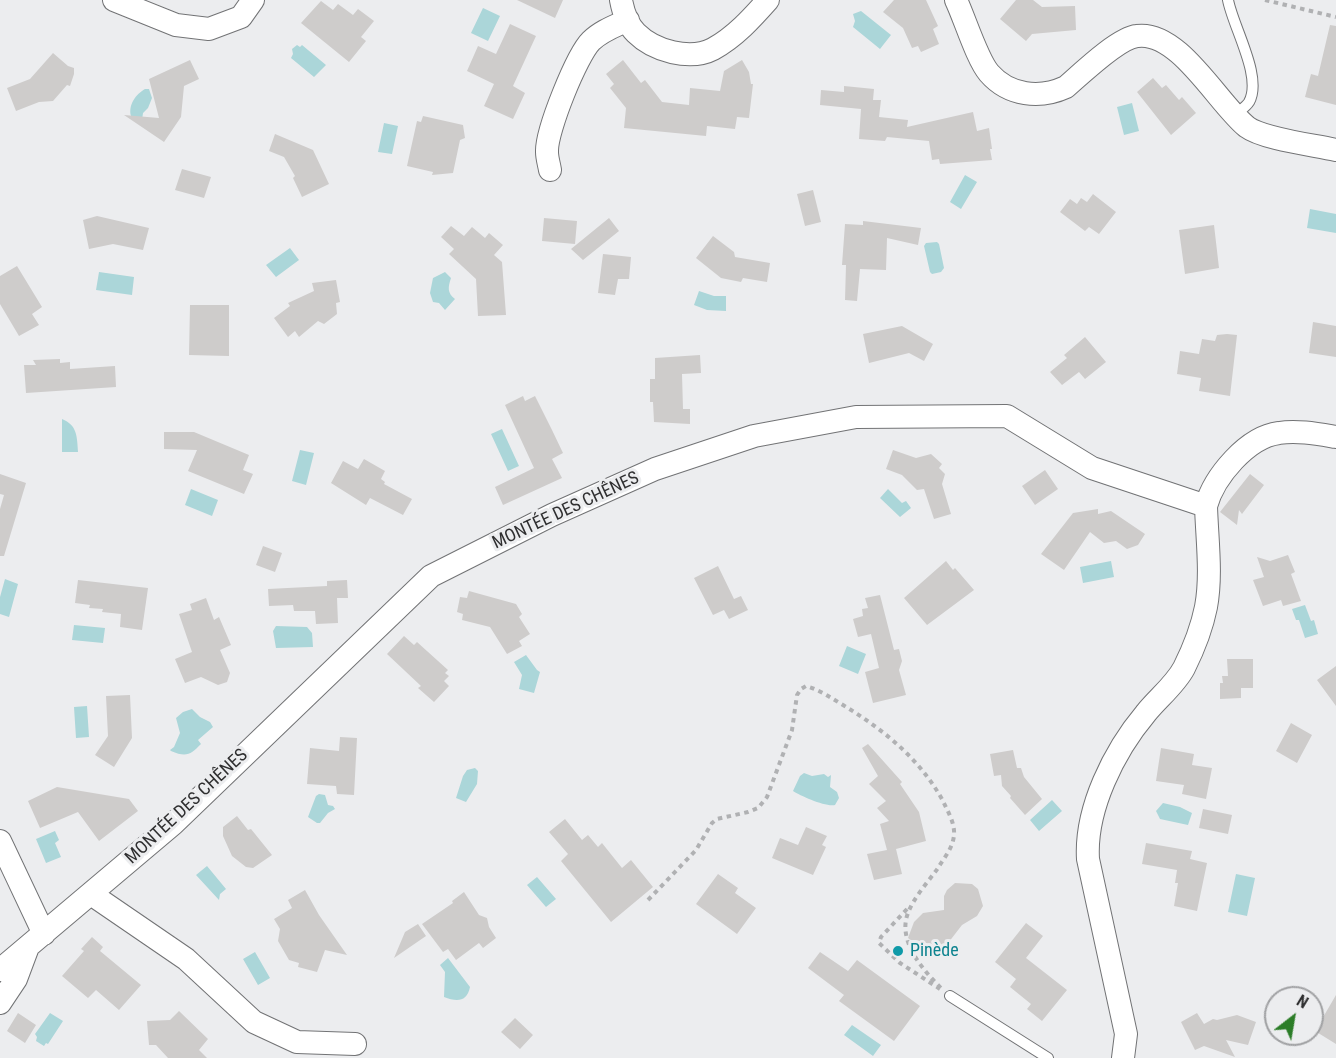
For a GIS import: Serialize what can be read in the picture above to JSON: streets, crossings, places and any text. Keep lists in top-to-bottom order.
{
  "streets": {
    "street": ["MONTÉE DES CHÊNES"]
  },
  "places": ["Pinède"],
  "north": "top right"
}
